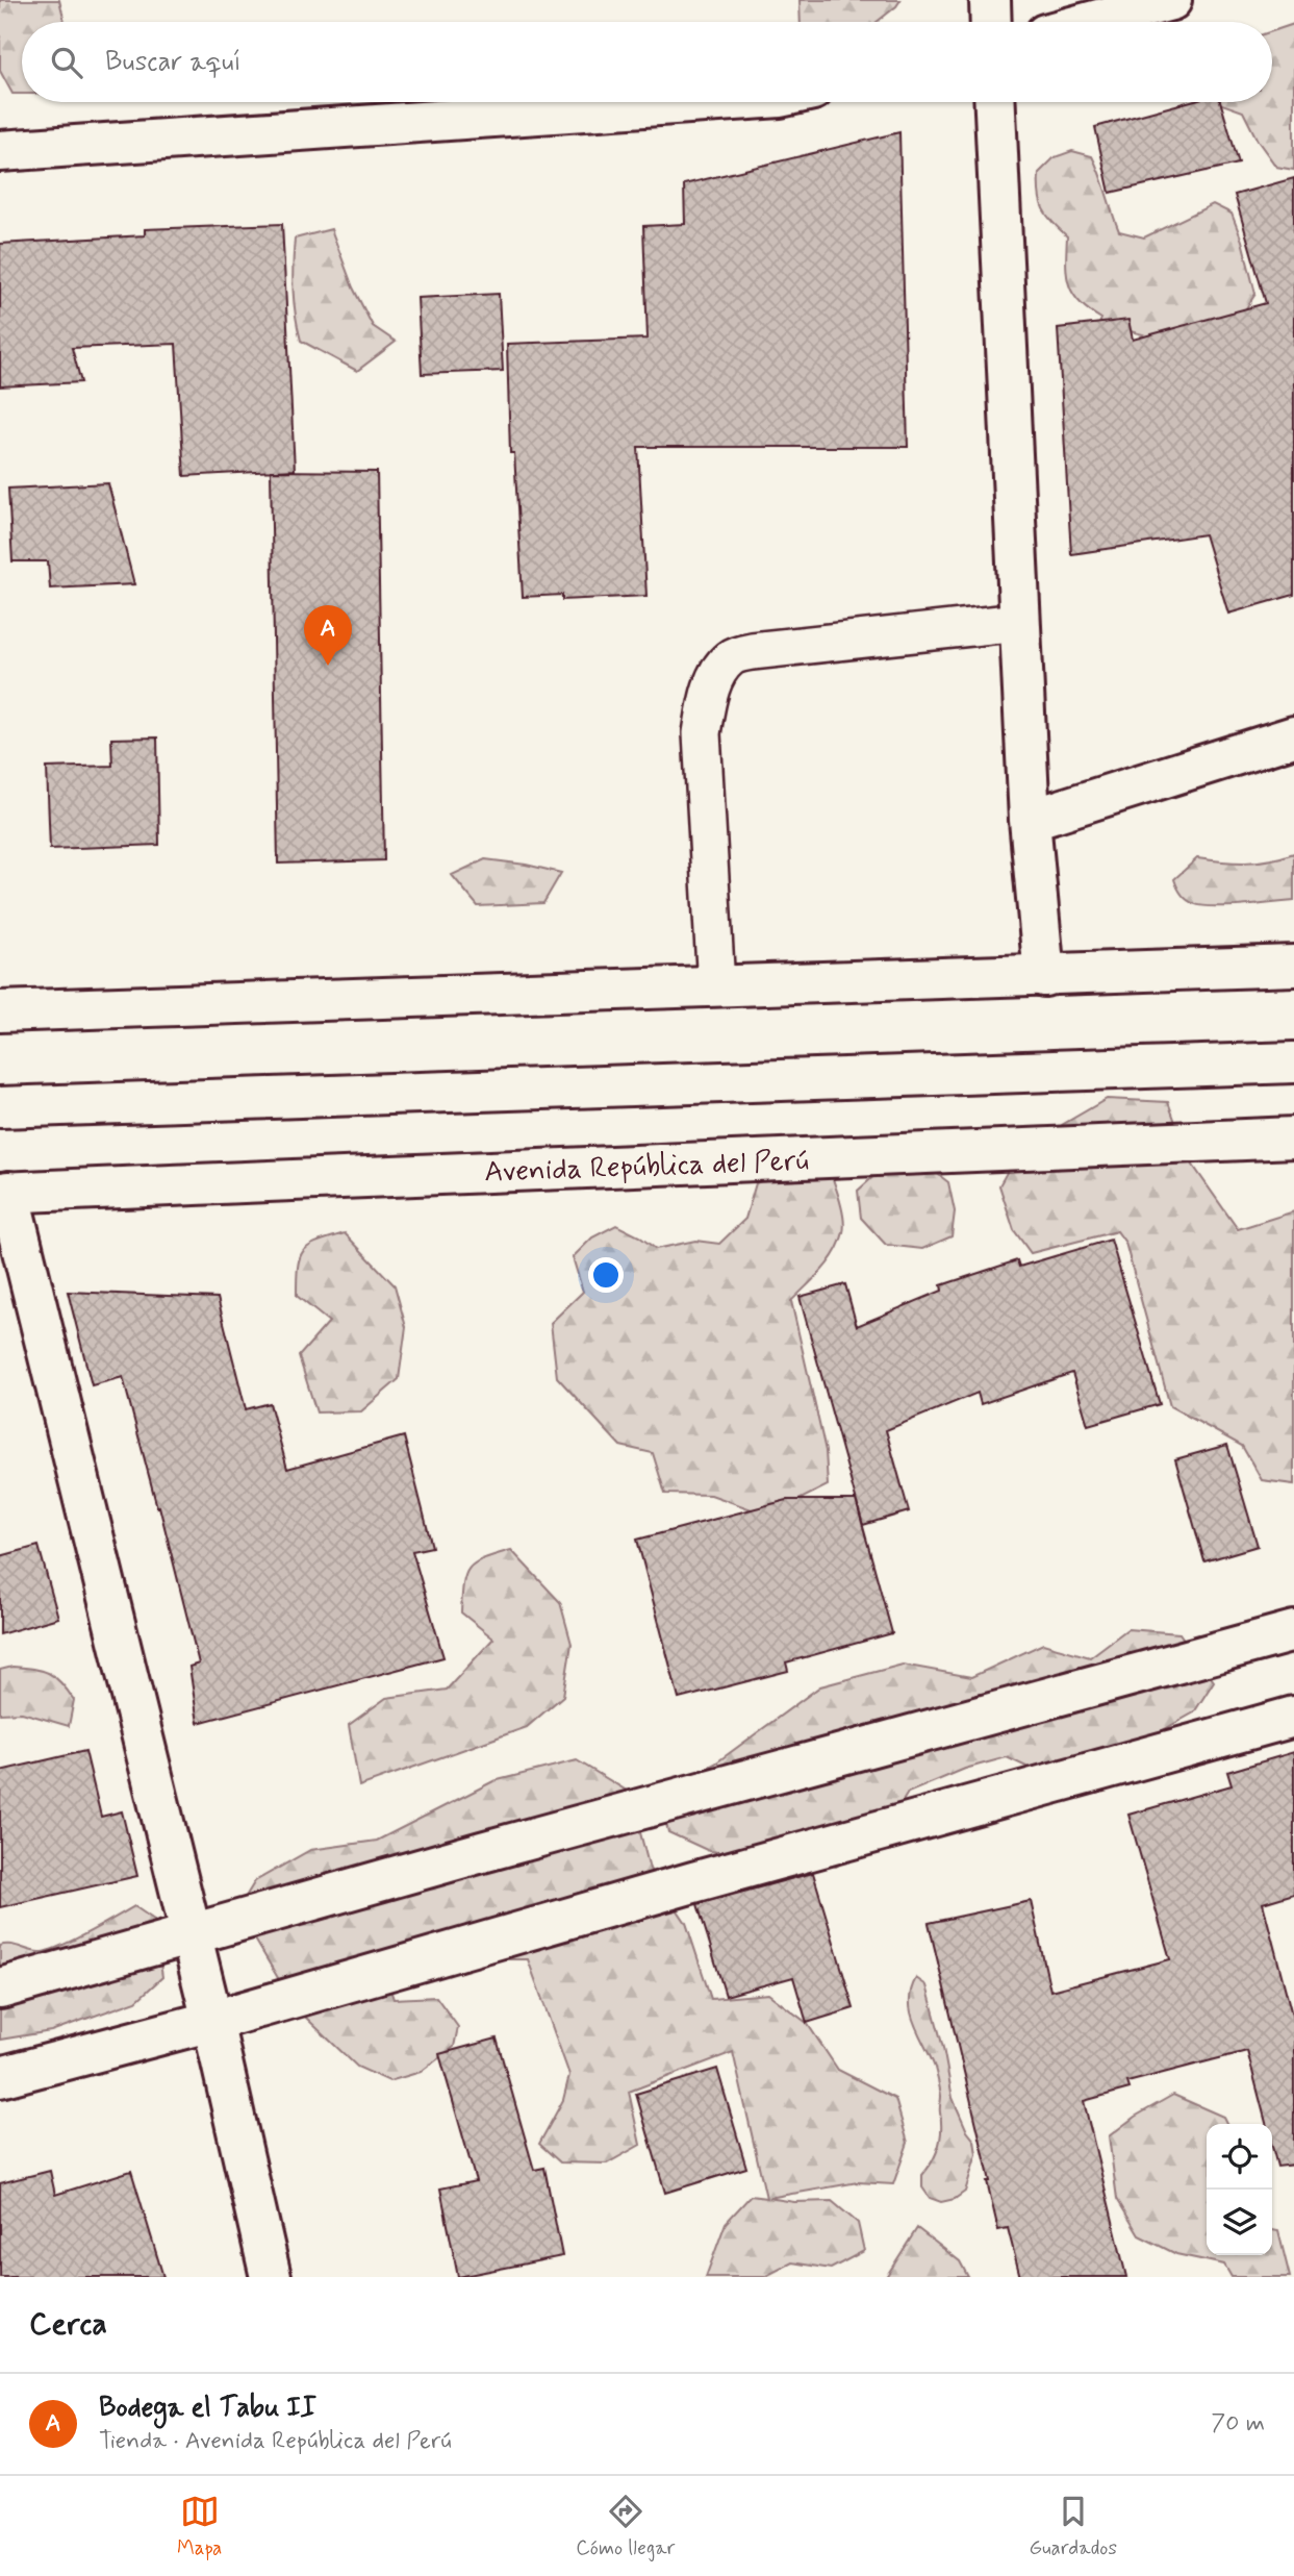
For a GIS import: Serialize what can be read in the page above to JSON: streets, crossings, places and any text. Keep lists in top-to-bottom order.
{
  "streets": {
    "main road": ["Avenida República del Perú"]
  },
  "page": {
    "search": "Buscar aquí",
    "pins": "A",
    "heading": "Cerca",
    "list": [
      {
        "mark": "A",
        "name": "Bodega el Tabu II",
        "note": "Tienda · Avenida República del Perú",
        "value": "70 m"
      }
    ],
    "nav": ["Mapa", "Cómo llegar", "Guardados"]
  }
}
